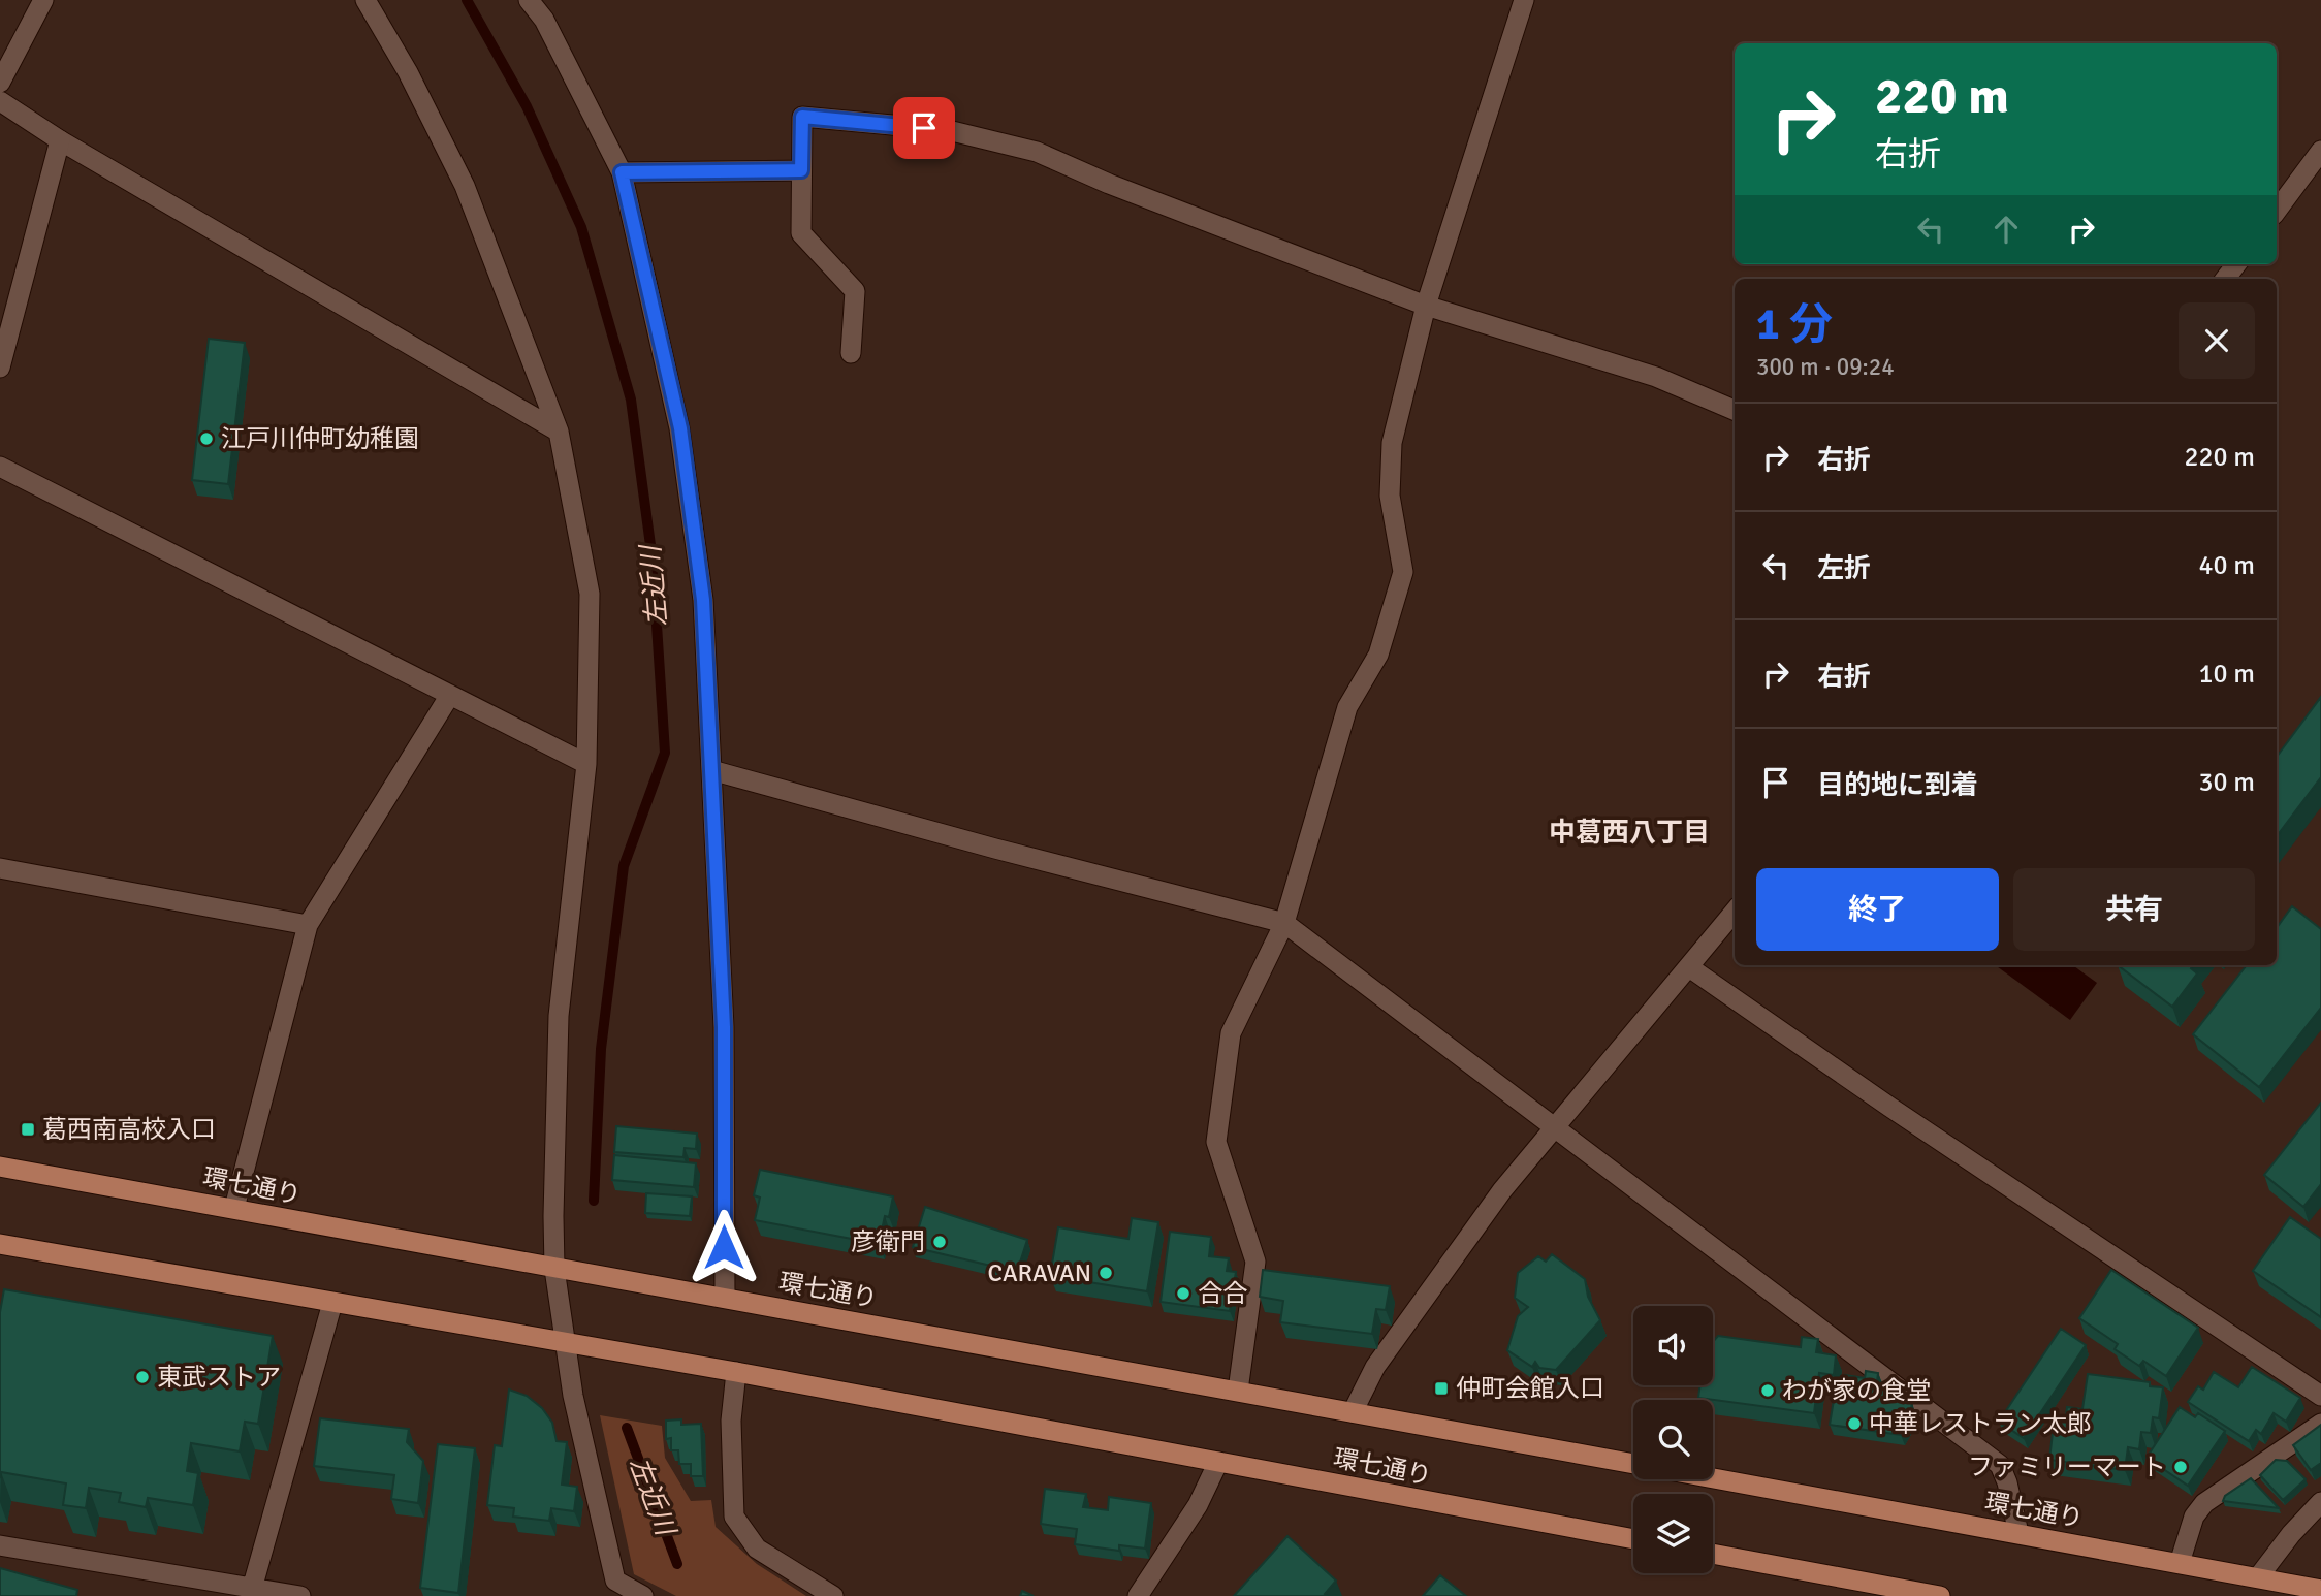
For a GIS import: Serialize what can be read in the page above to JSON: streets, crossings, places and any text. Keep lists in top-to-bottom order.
{
  "streets": {
    "main road": ["環七通り"]
  },
  "districts": ["中葛西八丁目"],
  "water": ["左近川"],
  "places": {
    "other": [
      "江戸川仲町幼稚園",
      "彦衛門",
      "CARAVAN",
      "合合",
      "東武ストア",
      "わが家の食堂",
      "中華レストラン太郎",
      "ファミリーマート"
    ],
    "transit": ["葛西南高校入口", "仲町会館入口"]
  },
  "page": {
    "turn": ["220 m", "右折"],
    "heading": ["1 分", "300 m · 09:24"],
    "list": [
      {
        "name": "右折",
        "value": "220 m"
      },
      {
        "name": "左折",
        "value": "40 m"
      },
      {
        "name": "右折",
        "value": "10 m"
      },
      {
        "name": "目的地に到着",
        "value": "30 m"
      }
    ],
    "buttons": ["終了", "共有"]
  }
}
